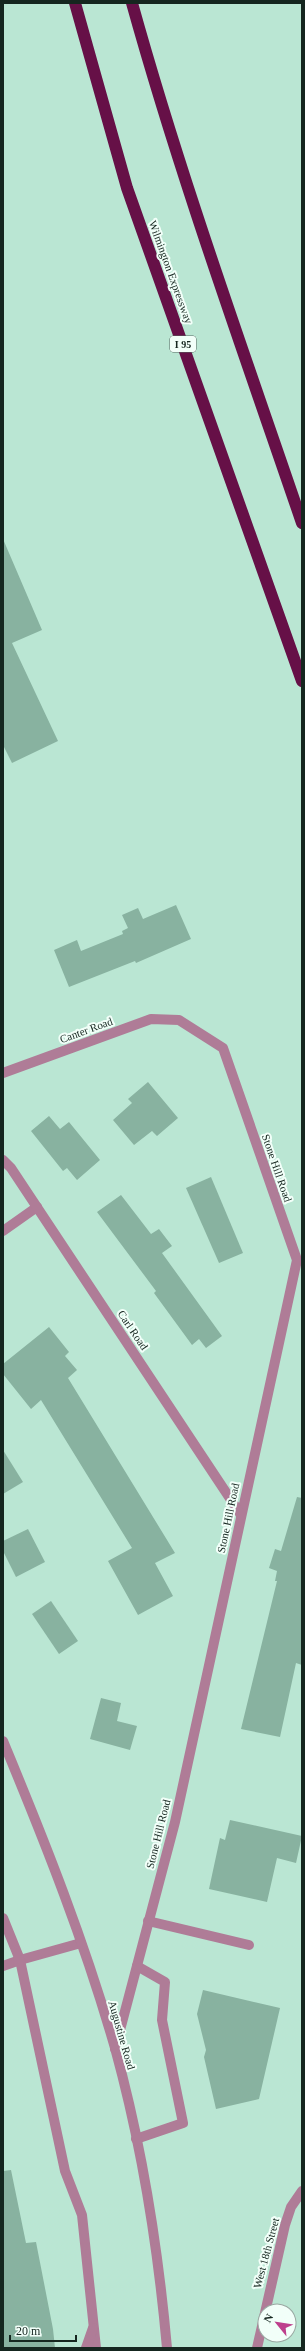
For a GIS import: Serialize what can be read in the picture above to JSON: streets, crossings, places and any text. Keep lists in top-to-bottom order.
{
  "streets": {
    "highway": ["Wilmington Expressway", "I 95"],
    "street": [
      "Canter Road",
      "Stone Hill Road",
      "Carl Road",
      "Augustine Road",
      "West 18th Street"
    ]
  },
  "crossings": [
    ["Canter Road", "Stone Hill Road"],
    ["Stone Hill Road", "Carl Road"],
    ["Stone Hill Road", "Augustine Road"]
  ],
  "scale_bar": "20 m",
  "north": "top left"
}
